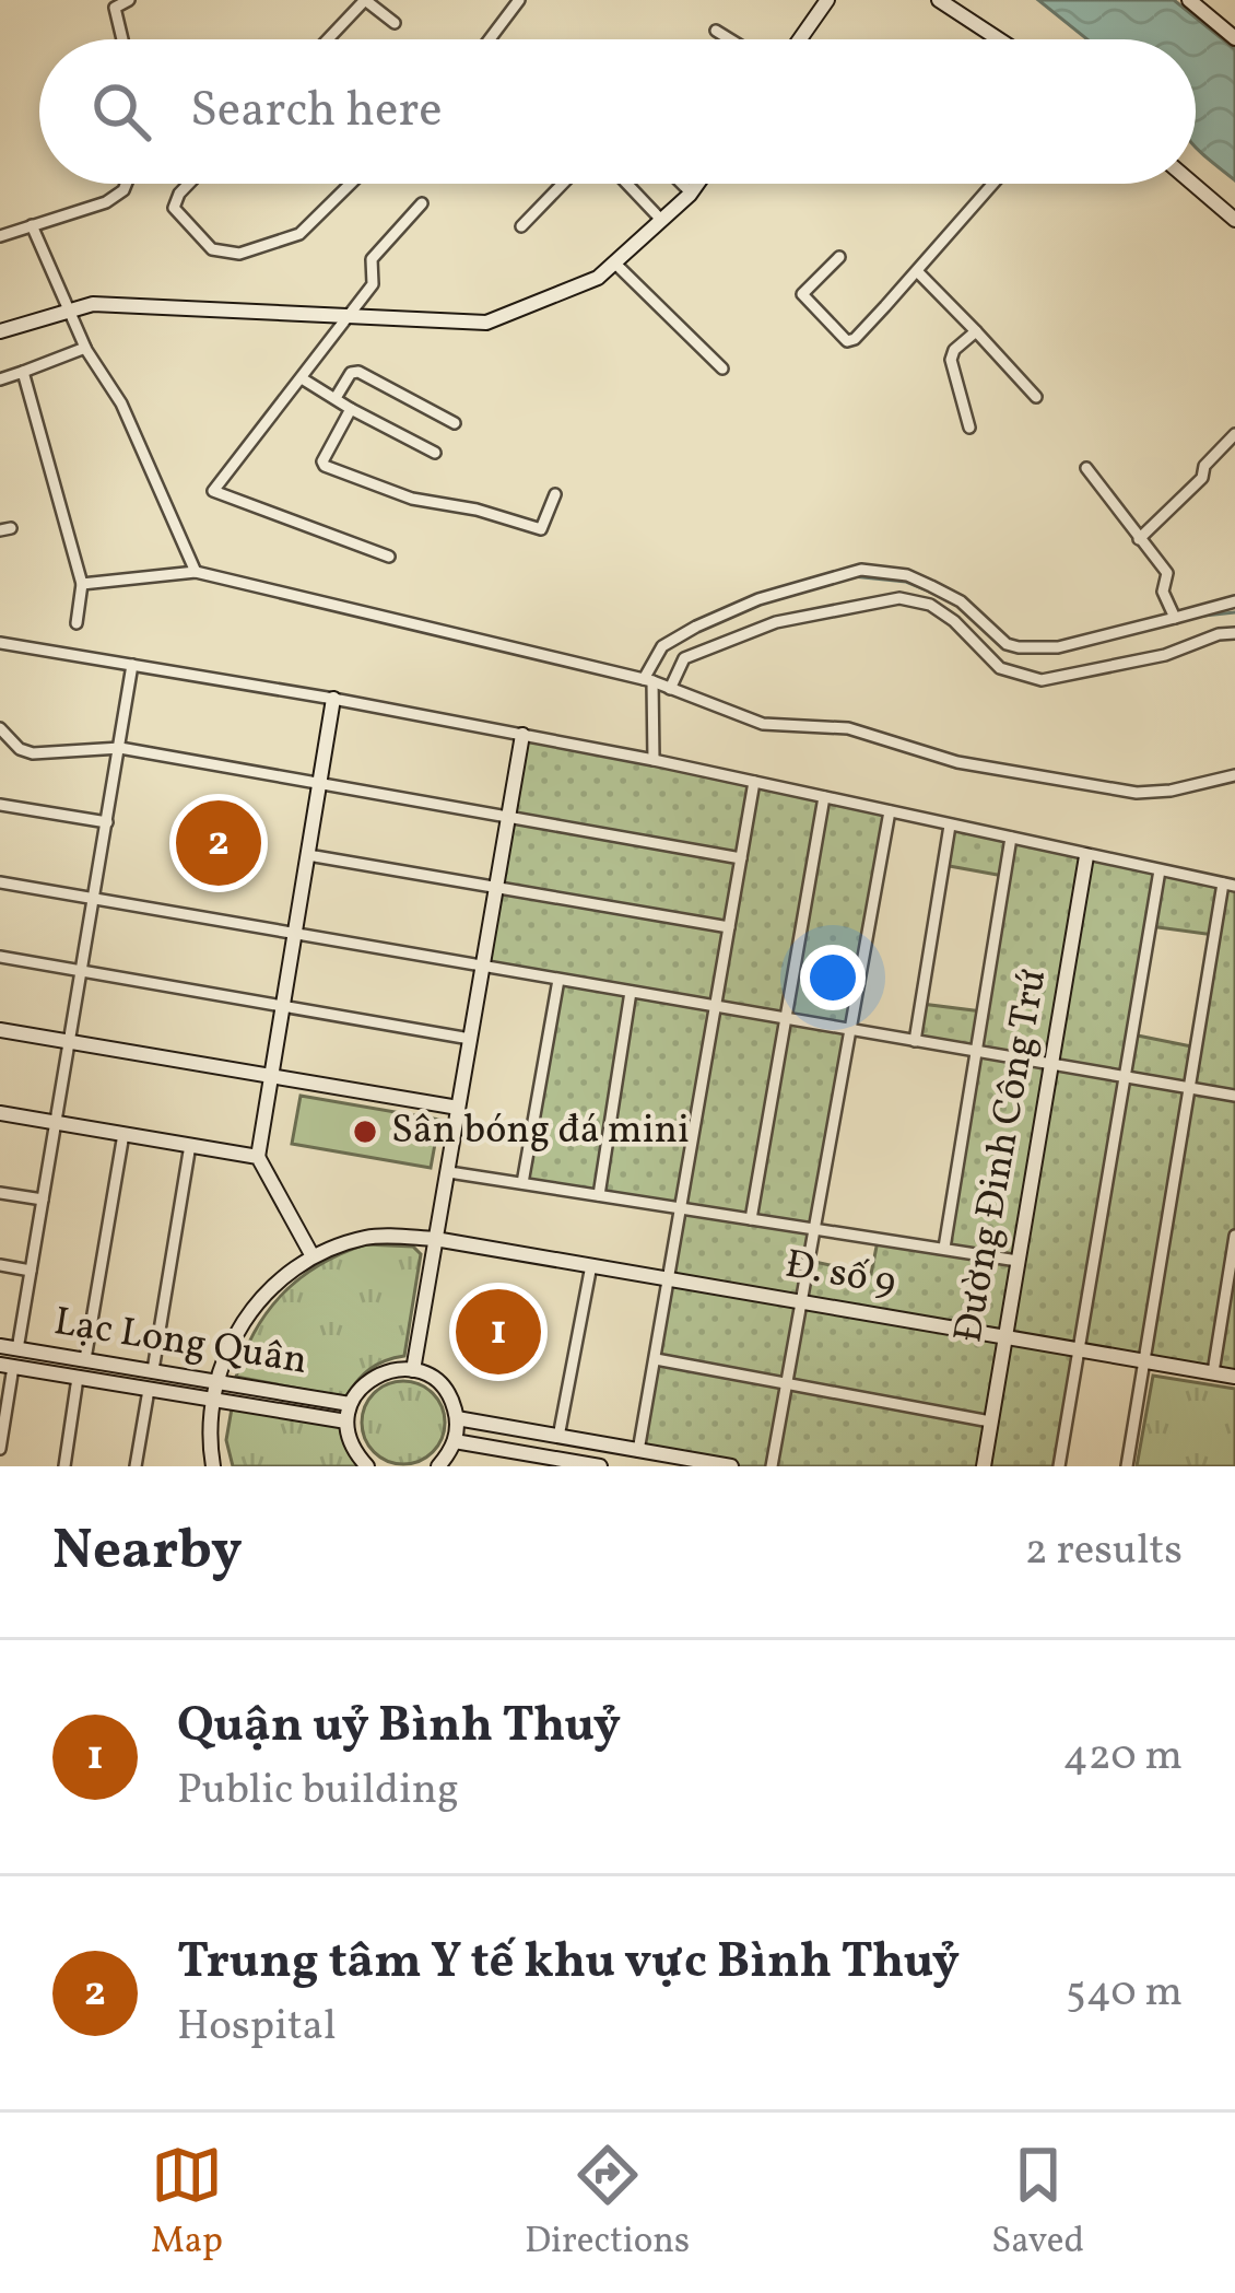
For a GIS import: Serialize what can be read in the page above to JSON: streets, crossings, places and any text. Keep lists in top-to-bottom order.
{
  "streets": {
    "street": ["Đường Đinh Công Trứ", "Đ. số 9", "Lạc Long Quân"]
  },
  "crossings": [
    ["Đường Đinh Công Trứ", "Đ. số 9"],
    ["Đ. số 9", "Lạc Long Quân"]
  ],
  "places": ["Sân bóng đá mini"],
  "page": {
    "search": "Search here",
    "pins": ["2", "1"],
    "heading": ["Nearby", "2 results"],
    "list": [
      {
        "mark": "1",
        "name": "Quận uỷ Bình Thuỷ",
        "note": "Public building",
        "value": "420 m"
      },
      {
        "mark": "2",
        "name": "Trung tâm Y tế khu vực Bình Thuỷ",
        "note": "Hospital",
        "value": "540 m"
      }
    ],
    "nav": ["Map", "Directions", "Saved"]
  }
}
